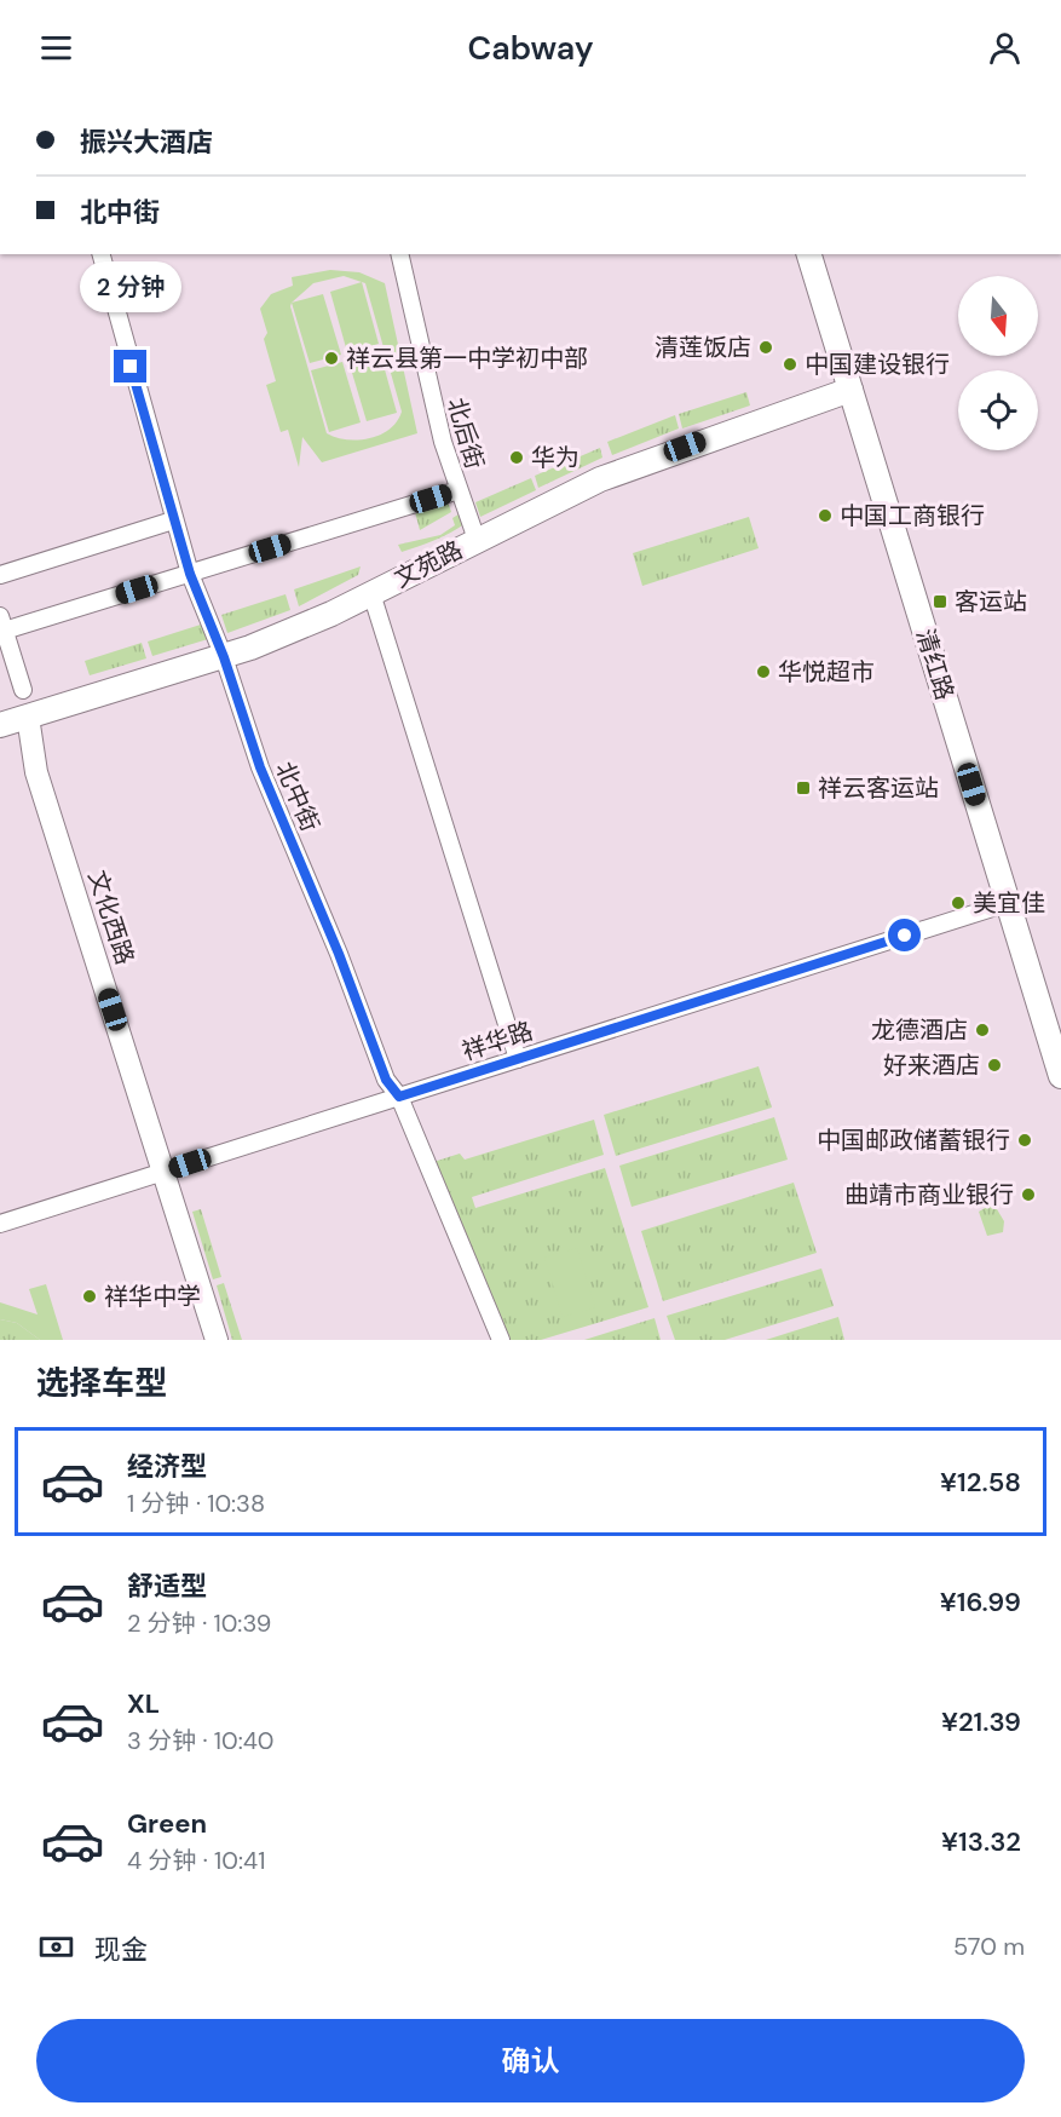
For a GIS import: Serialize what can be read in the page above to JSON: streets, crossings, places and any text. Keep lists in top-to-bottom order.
{
  "streets": {
    "main road": ["文苑路", "清红路"],
    "street": [
      "北后街",
      "北中街",
      "文化西路",
      "祥华路"
    ]
  },
  "crossings": [
    ["北后街", "文苑路"],
    ["文苑路", "清红路"],
    ["文苑路", "北中街"],
    ["文苑路", "文化西路"],
    ["清红路", "祥华路"],
    ["北中街", "祥华路"],
    ["文化西路", "祥华路"]
  ],
  "places": {
    "other": [
      "清莲饭店",
      "祥云县第一中学初中部",
      "中国建设银行",
      "华为",
      "中国工商银行",
      "华悦超市",
      "美宜佳",
      "龙德酒店",
      "好来酒店",
      "中国邮政储蓄银行",
      "曲靖市商业银行",
      "祥华中学"
    ],
    "transit": ["客运站", "祥云客运站"]
  },
  "north": "bottom",
  "page": {
    "header": "Cabway",
    "banner": ["振兴大酒店", "北中街"],
    "bubble": "2 分钟",
    "heading": "选择车型",
    "list": [
      {
        "name": "经济型",
        "note": "1 分钟 · 10:38",
        "value": "¥12.58"
      },
      {
        "name": "舒适型",
        "note": "2 分钟 · 10:39",
        "value": "¥16.99"
      },
      {
        "name": "XL",
        "note": "3 分钟 · 10:40",
        "value": "¥21.39"
      },
      {
        "name": "Green",
        "note": "4 分钟 · 10:41",
        "value": "¥13.32"
      }
    ],
    "pay": ["现金", "570 m"],
    "buttons": "确认"
  }
}
